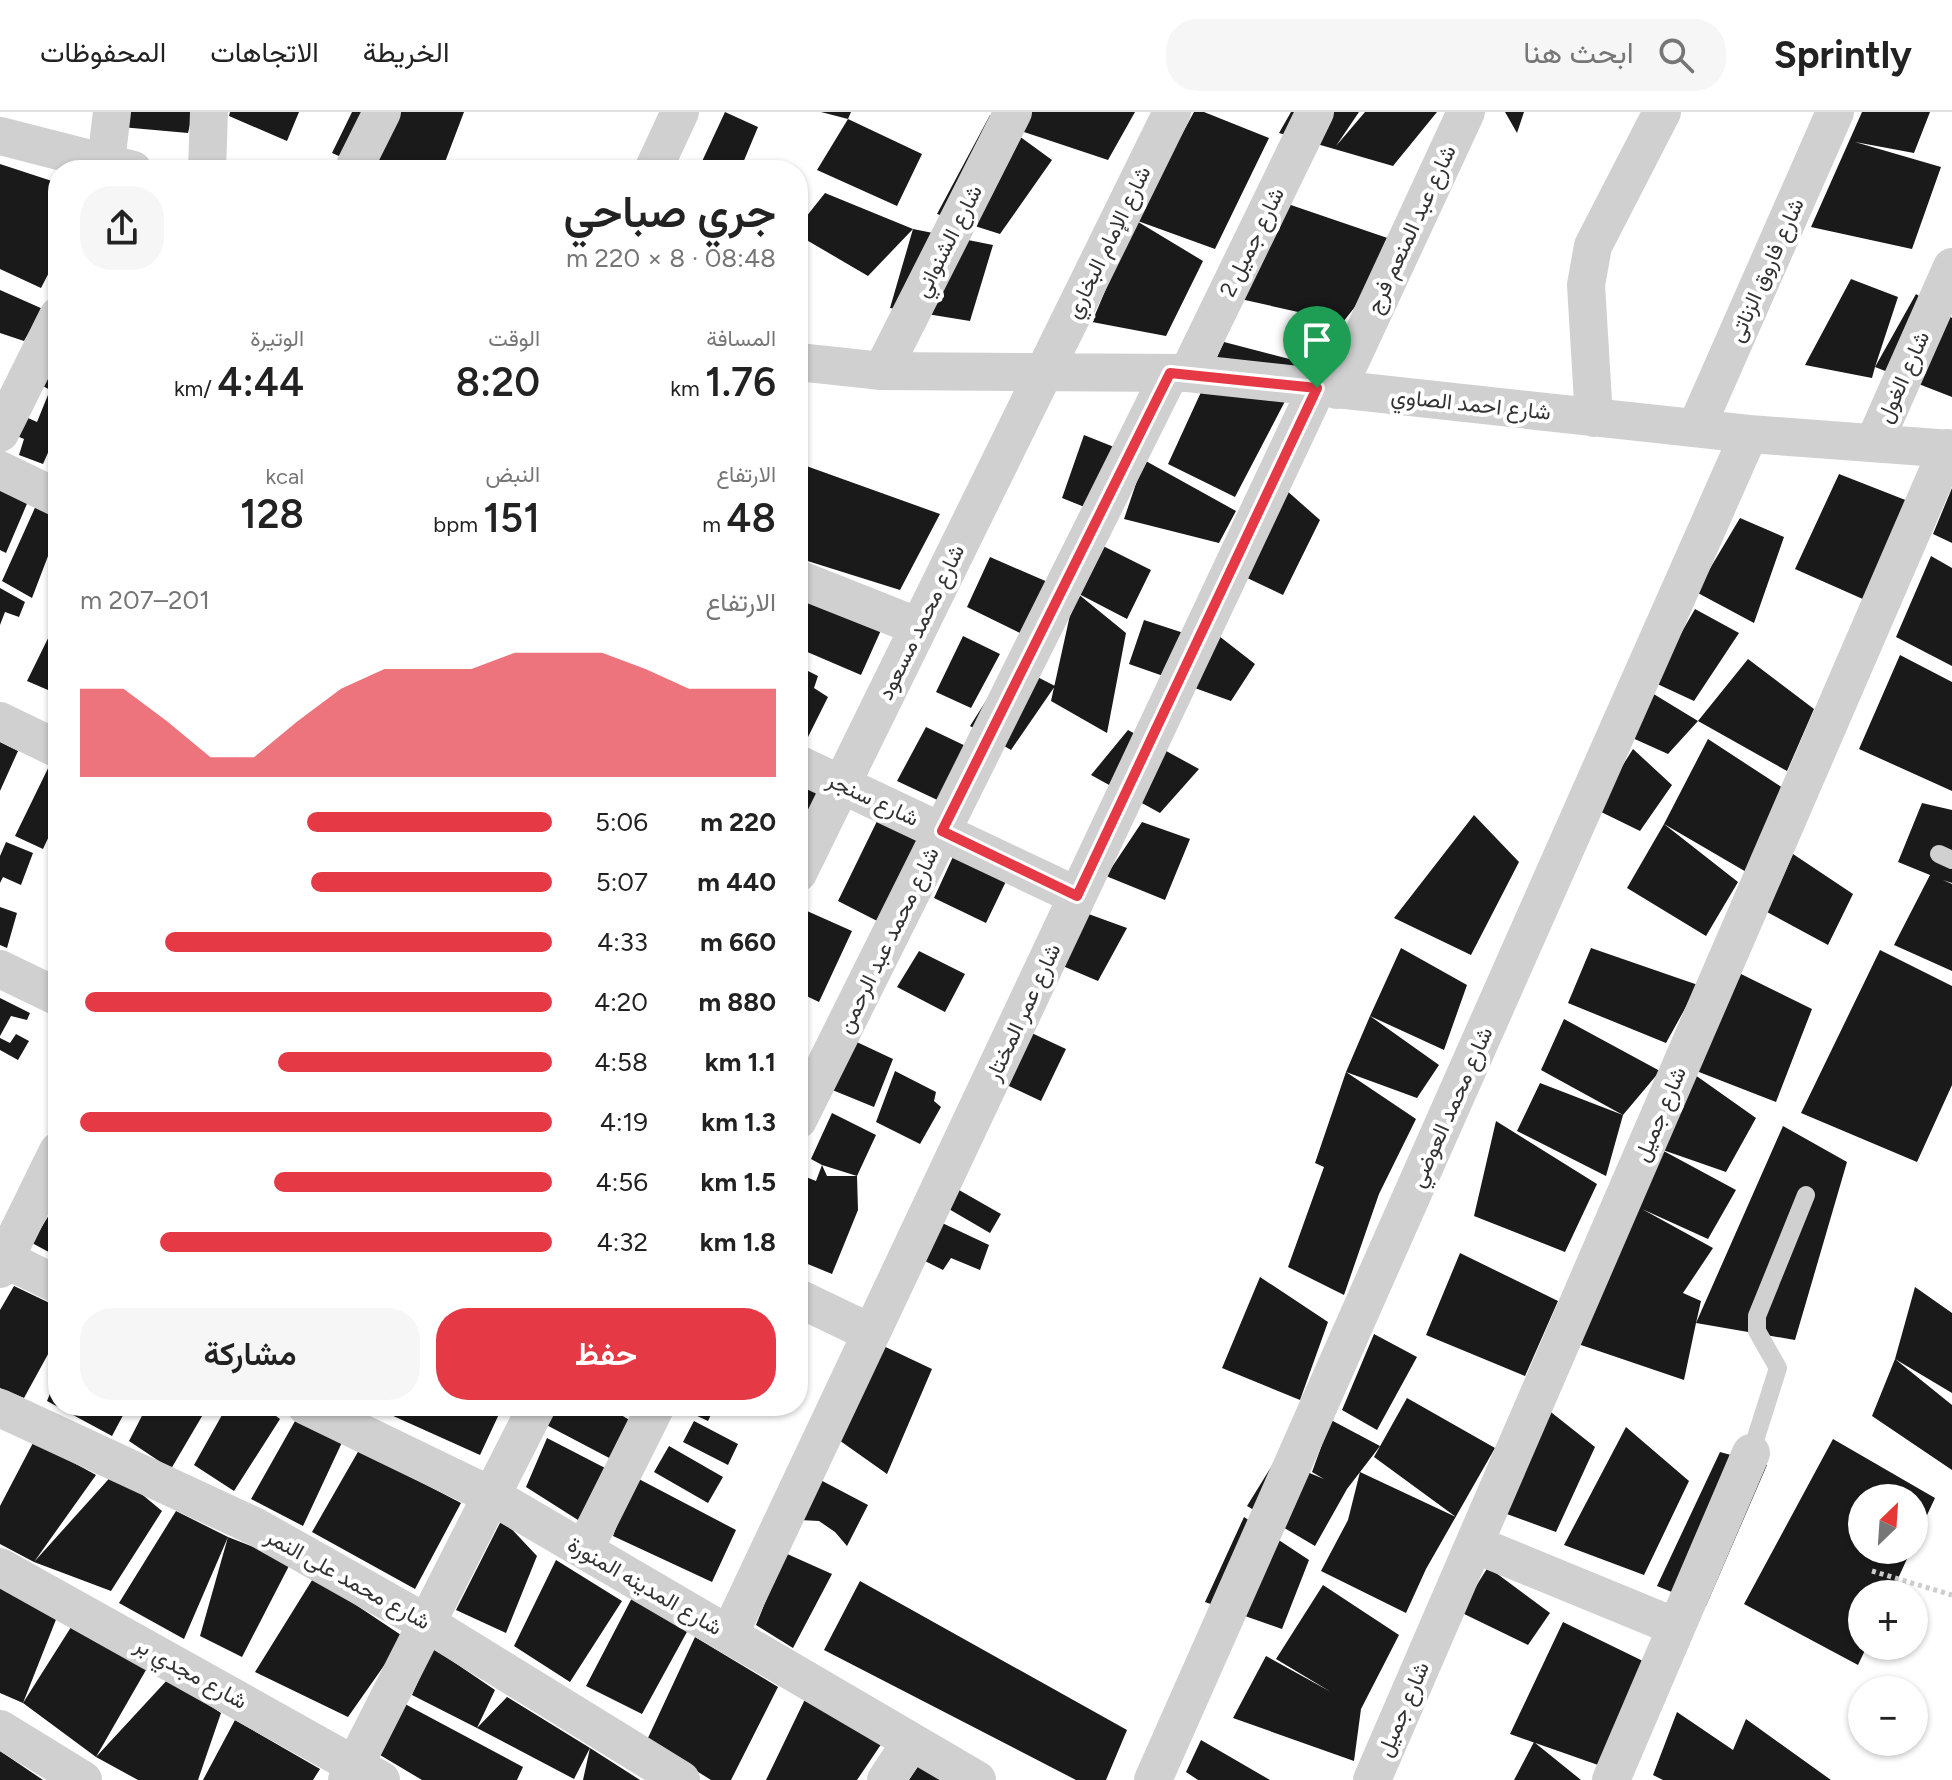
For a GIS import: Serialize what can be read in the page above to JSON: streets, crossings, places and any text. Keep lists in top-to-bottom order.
{
  "streets": {
    "street": [
      "شارع عبد المنعم فرج",
      "شارع الشنواني",
      "شارع الإمام البخاري",
      "شارع جميل 2",
      "شارع فاروق الزناتى",
      "شارع الغول",
      "شارع احمد الصاوي",
      "شارع محمد مسعود",
      "شارع سنجر",
      "شارع محمد عبد الرحمن",
      "شارع عمر المختار",
      "شارع محمد العوضي",
      "شارع جميل",
      "شارع محمد على النمر",
      "شارع المدينه المنورة",
      "شارع مجدي بر"
    ]
  },
  "crossings": [
    ["شارع عبد المنعم فرج", "شارع احمد الصاوي"],
    ["شارع عبد المنعم فرج", "شارع عمر المختار"],
    ["شارع الشنواني", "شارع احمد الصاوي"],
    ["شارع الإمام البخاري", "شارع احمد الصاوي"],
    ["شارع الإمام البخاري", "شارع محمد مسعود"],
    ["شارع جميل 2", "شارع احمد الصاوي"],
    ["شارع جميل 2", "شارع محمد عبد الرحمن"],
    ["شارع فاروق الزناتى", "شارع احمد الصاوي"],
    ["شارع الغول", "شارع احمد الصاوي"],
    ["شارع احمد الصاوي", "شارع محمد مسعود"],
    ["شارع احمد الصاوي", "شارع محمد عبد الرحمن"],
    ["شارع احمد الصاوي", "شارع عمر المختار"],
    ["شارع احمد الصاوي", "شارع محمد العوضي"],
    ["شارع احمد الصاوي", "شارع جميل"],
    ["شارع محمد مسعود", "شارع سنجر"],
    ["شارع سنجر", "شارع محمد عبد الرحمن"],
    ["شارع سنجر", "شارع عمر المختار"],
    ["شارع عمر المختار", "شارع المدينه المنورة"]
  ],
  "north": "top right",
  "page": {
    "header": "Sprintly",
    "search": "ابحث هنا",
    "nav": ["الخريطة", "الاتجاهات", "المحفوظات"],
    "heading": ["جري صباحي", "08:48 · 8 × 220 m"],
    "stats": [
      ["المسافة", "1.76 km"],
      ["الوقت", "8:20"],
      ["الوتيرة", "4:44 /km"],
      ["الارتفاع", "48 m"],
      ["النبض", "151 bpm"],
      ["kcal", "128"]
    ],
    "chart": ["الارتفاع", "201–207 m"],
    "list": [
      {
        "name": "220 m",
        "note": "5:06"
      },
      {
        "name": "440 m",
        "note": "5:07"
      },
      {
        "name": "660 m",
        "note": "4:33"
      },
      {
        "name": "880 m",
        "note": "4:20"
      },
      {
        "name": "1.1 km",
        "note": "4:58"
      },
      {
        "name": "1.3 km",
        "note": "4:19"
      },
      {
        "name": "1.5 km",
        "note": "4:56"
      },
      {
        "name": "1.8 km",
        "note": "4:32"
      }
    ],
    "buttons": ["حفظ", "مشاركة"],
    "map_buttons": ["+", "−"]
  }
}
